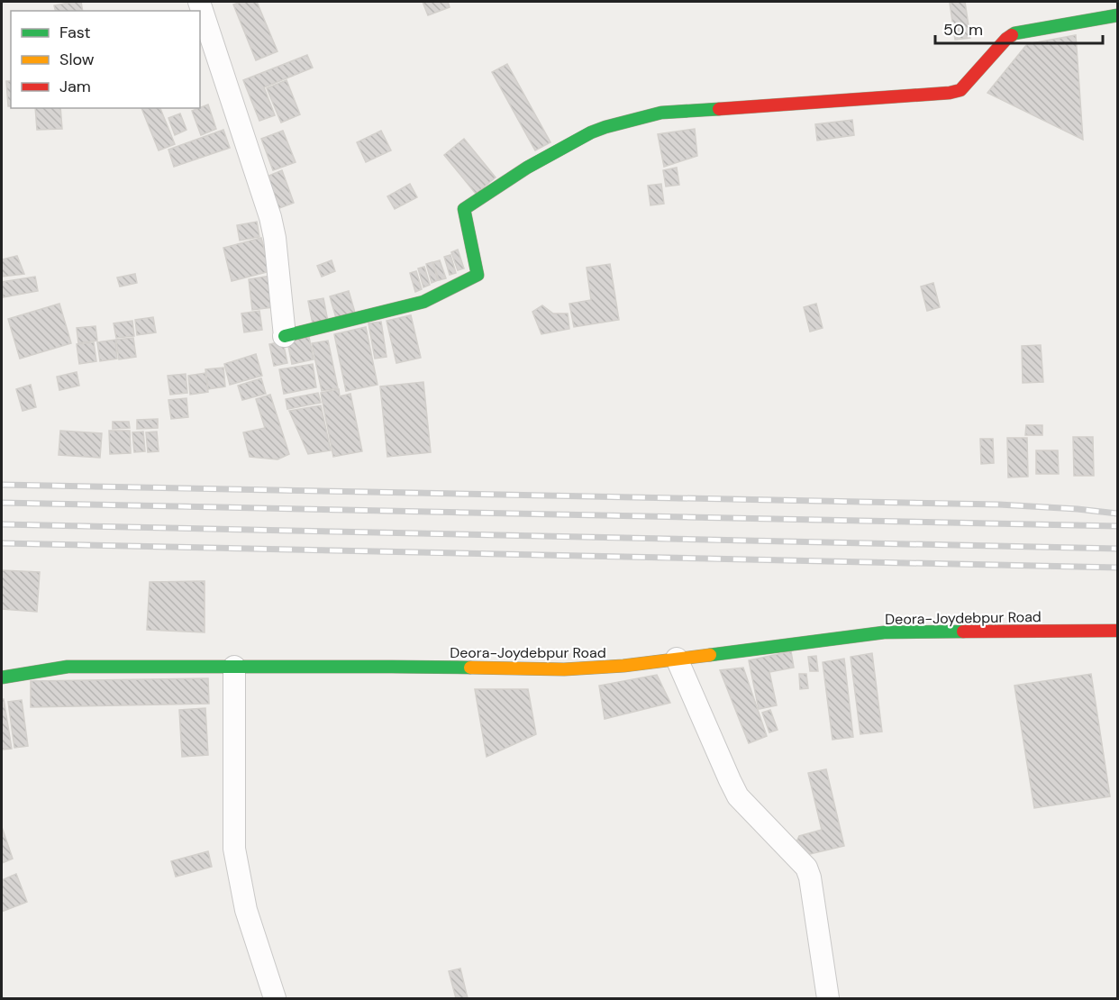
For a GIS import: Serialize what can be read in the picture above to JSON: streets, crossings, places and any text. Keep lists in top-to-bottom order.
{
  "streets": {
    "street": ["Deora-Joydebpur Road"]
  },
  "legend": ["Fast", "Slow", "Jam"],
  "scale_bar": "50 m"
}
